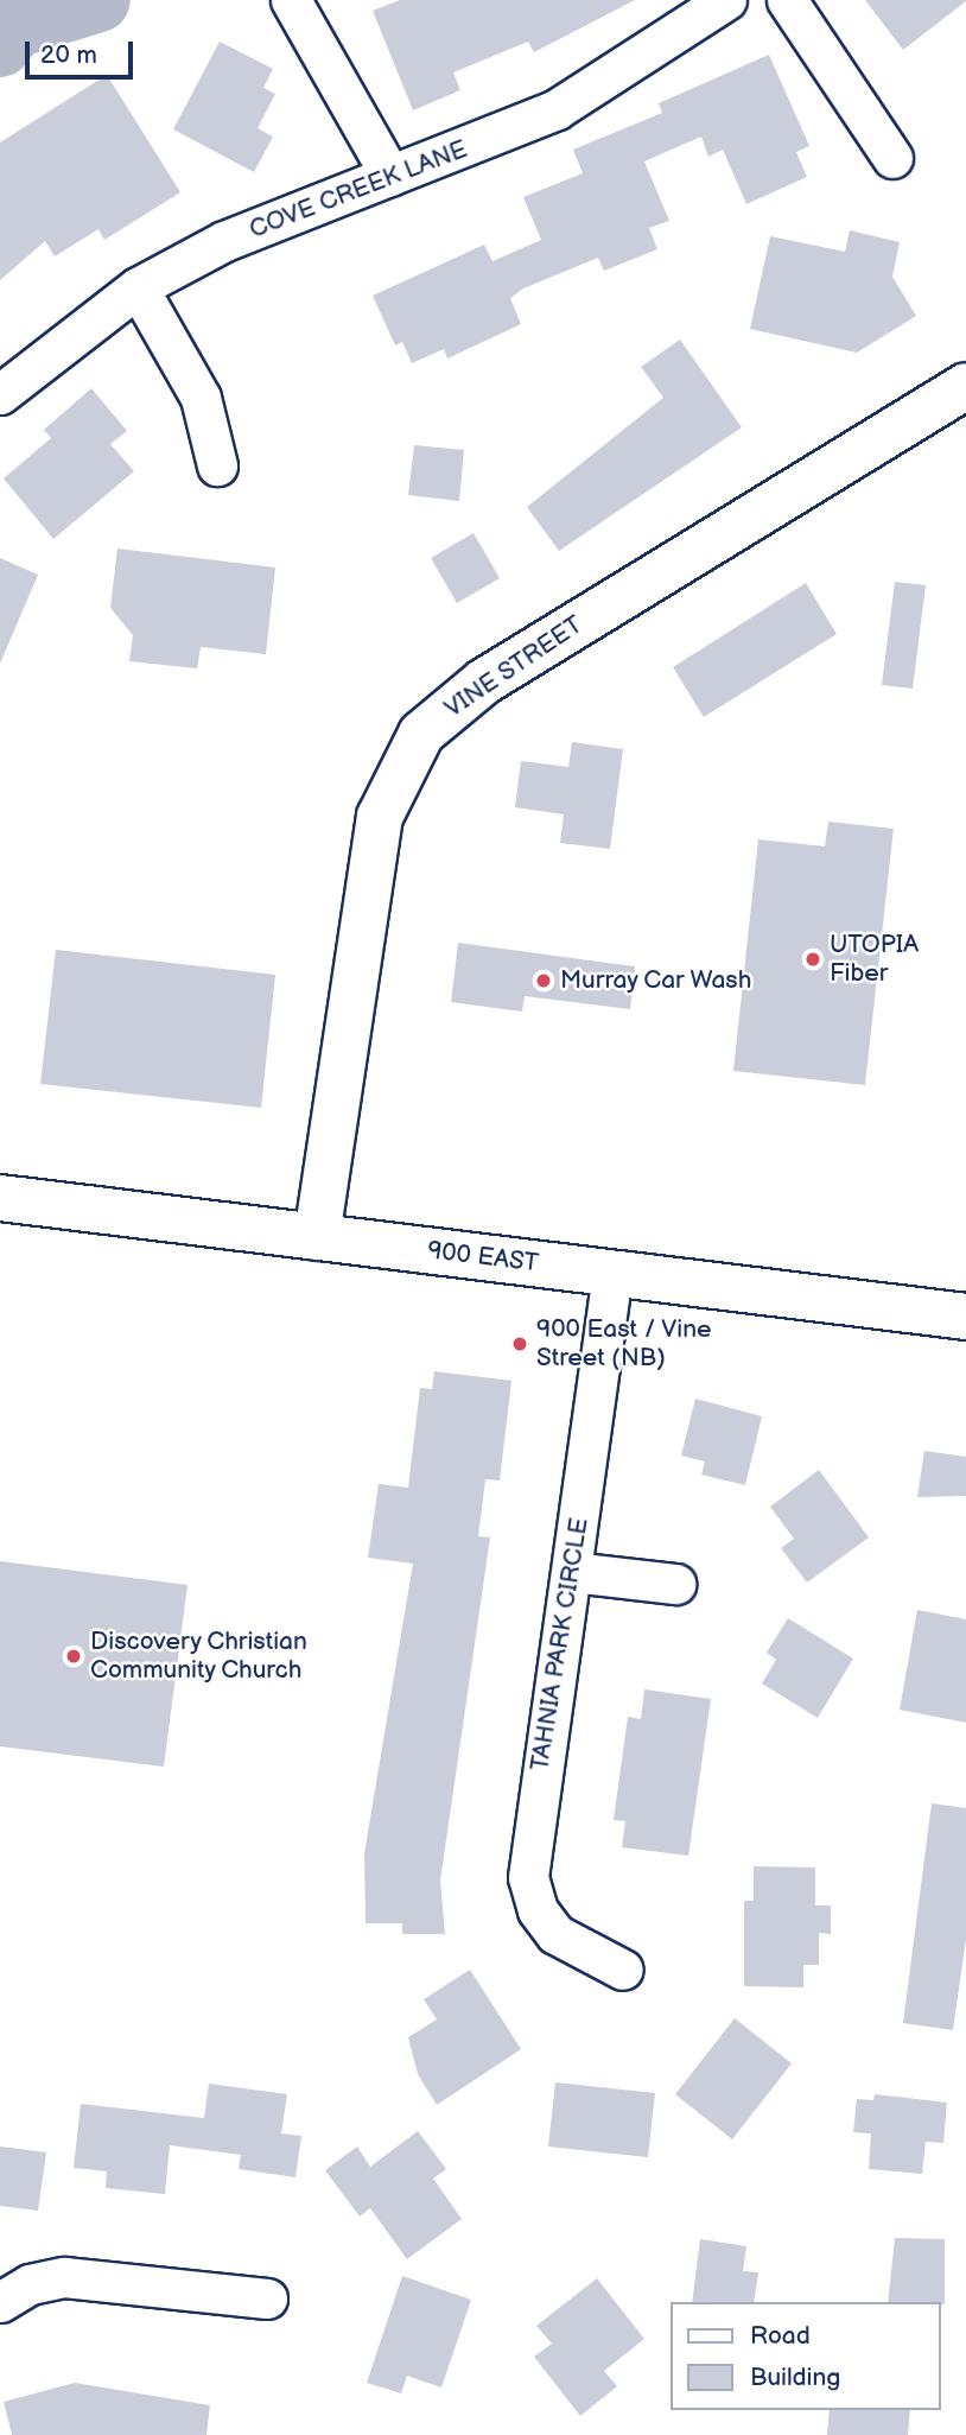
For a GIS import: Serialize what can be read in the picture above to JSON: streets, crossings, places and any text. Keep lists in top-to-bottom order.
{
  "streets": {
    "street": [
      "COVE CREEK LANE",
      "VINE STREET",
      "900 EAST",
      "TAHNIA PARK CIRCLE"
    ]
  },
  "crossings": [
    ["VINE STREET", "900 EAST"],
    ["900 EAST", "TAHNIA PARK CIRCLE"]
  ],
  "places": [
    "UTOPIA Fiber",
    "Murray Car Wash",
    "900 East / Vine Street (NB)",
    "Discovery Christian Community Church"
  ],
  "legend": ["Road", "Building"],
  "scale_bar": "20 m"
}
